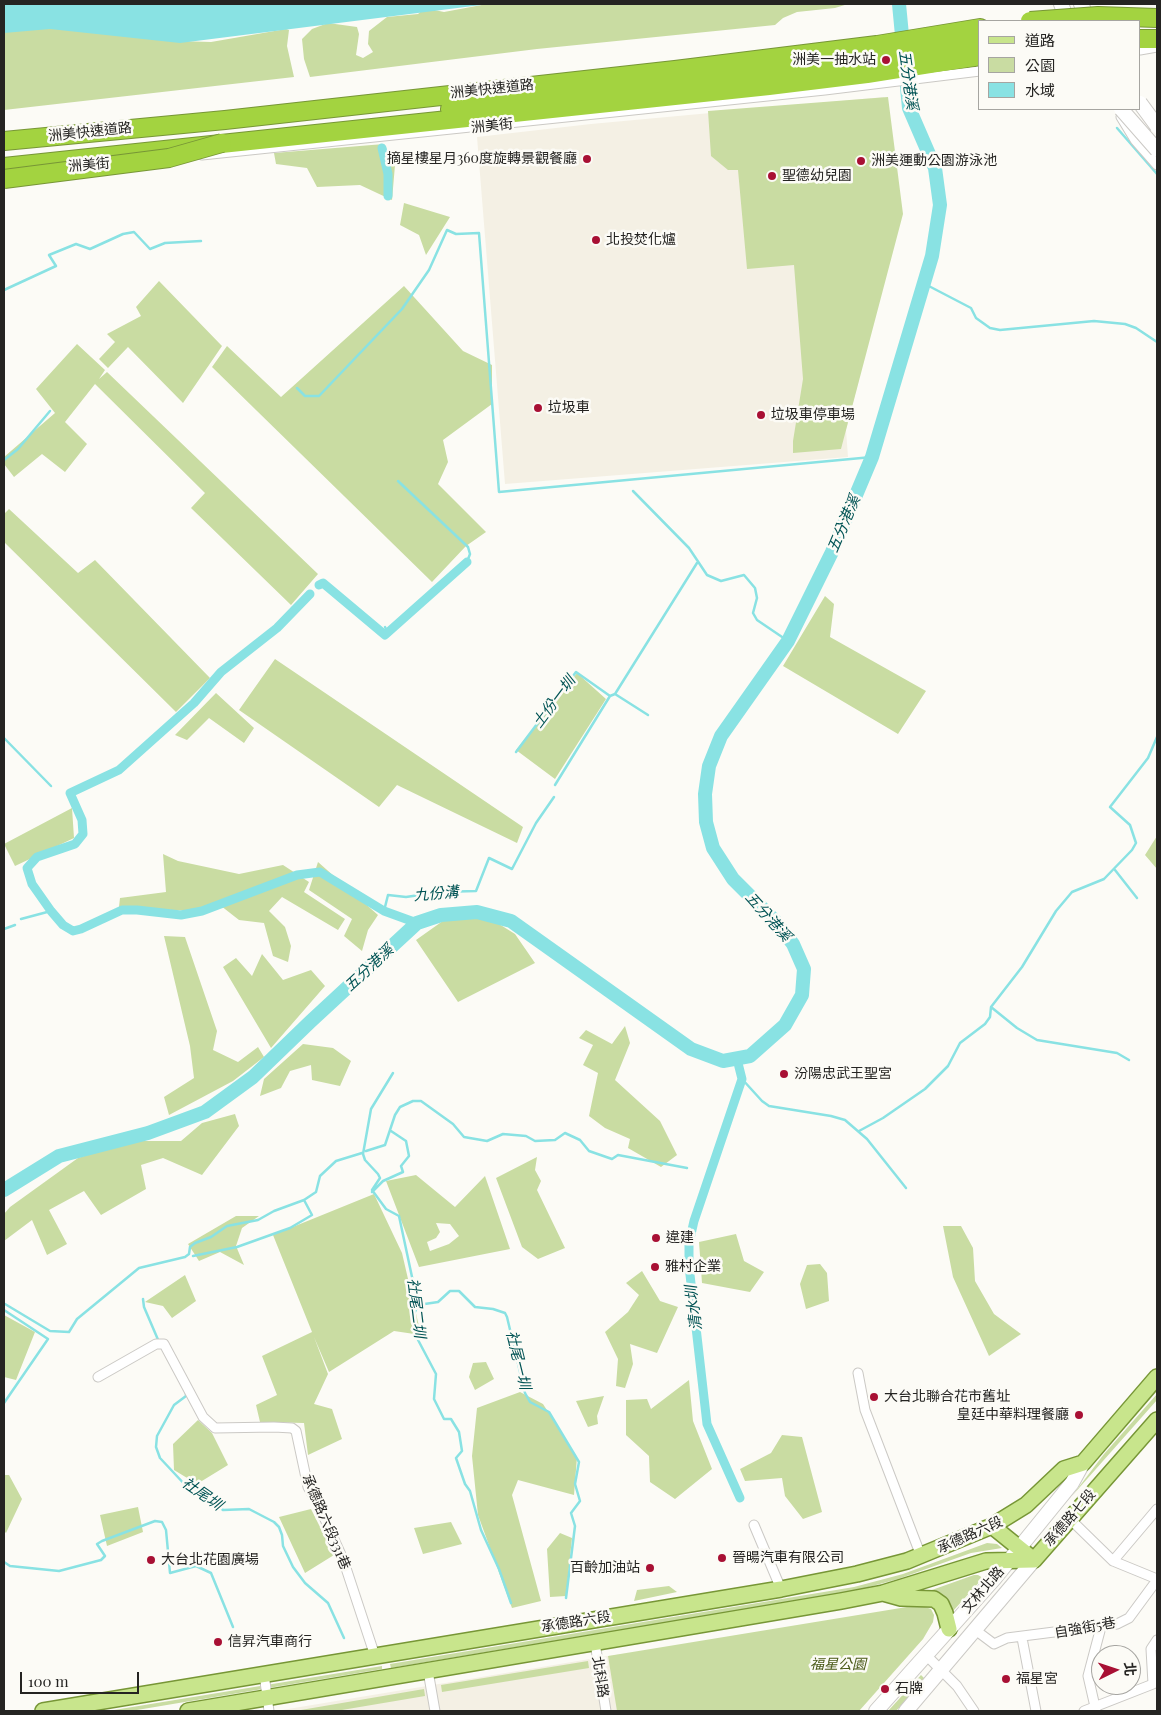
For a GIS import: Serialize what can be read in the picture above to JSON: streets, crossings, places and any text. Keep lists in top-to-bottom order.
{
  "streets": {
    "highway": ["洲美快速道路"],
    "main road": ["承德路七段", "承德路六段", "文林北路"],
    "street": [
      "洲美街",
      "承德路六段331巷",
      "自強街5巷",
      "北科路"
    ]
  },
  "crossings": [
    ["承德路七段", "承德路六段"],
    ["承德路七段", "文林北路"],
    ["承德路六段331巷", "承德路六段"],
    ["承德路六段", "文林北路"],
    ["承德路六段", "北科路"],
    ["文林北路", "自強街5巷"]
  ],
  "water": [
    "五分港溪",
    "土份一圳",
    "九份溝",
    "社尾二圳",
    "清水圳",
    "社尾一圳",
    "社尾圳"
  ],
  "parks": ["福星公園"],
  "places": [
    "洲美一抽水站",
    "摘星樓星月360度旋轉景觀餐廳",
    "洲美運動公園游泳池",
    "聖德幼兒園",
    "北投焚化爐",
    "垃圾車",
    "垃圾車停車場",
    "汾陽忠武王聖宮",
    "違建",
    "雅村企業",
    "大台北聯合花市舊址",
    "皇廷中華料理餐廳",
    "晉暘汽車有限公司",
    "大台北花園廣場",
    "百齡加油站",
    "信昇汽車商行",
    "福星宮",
    "石牌"
  ],
  "legend": ["道路", "公園", "水域"],
  "scale_bar": "100 m",
  "north": "right"
}
